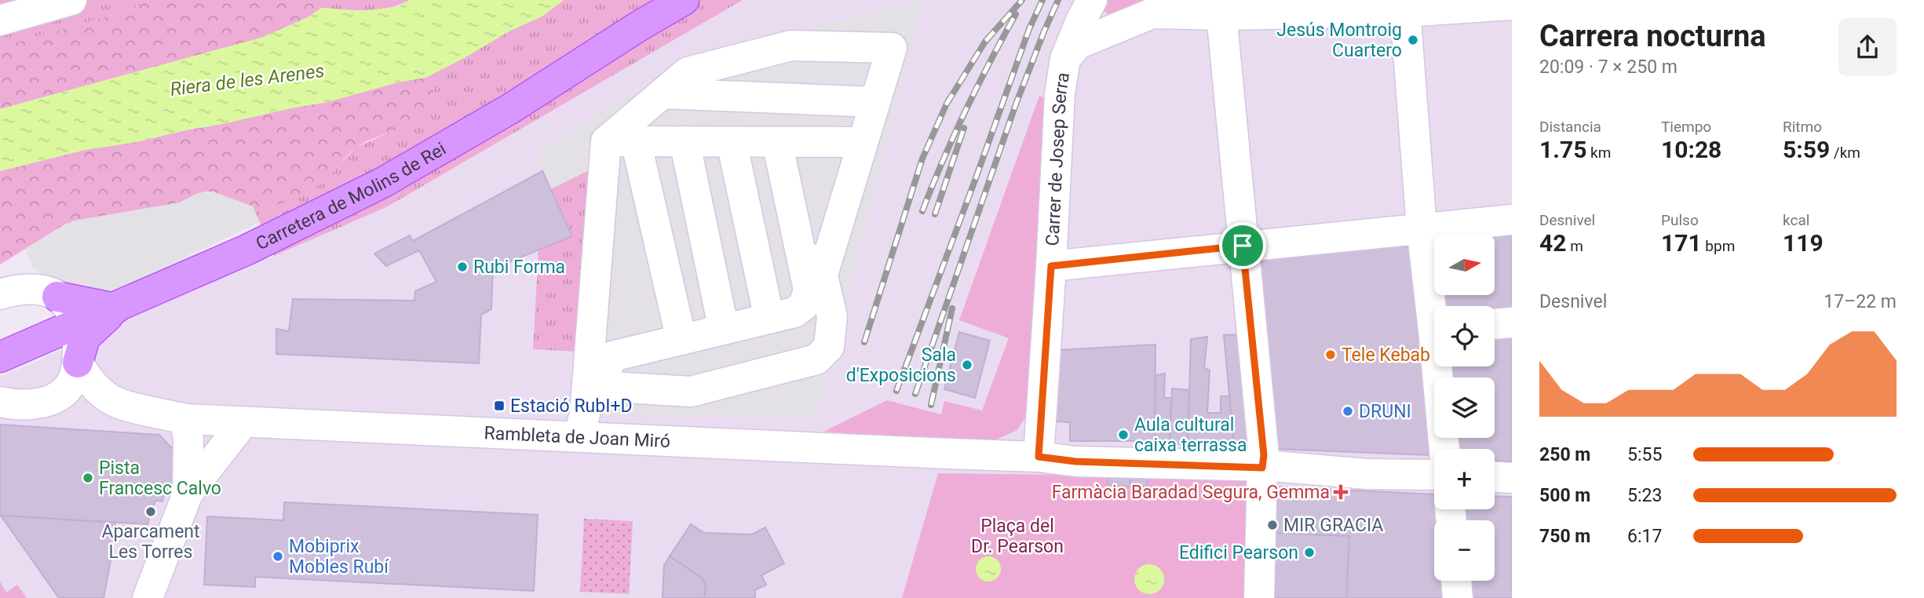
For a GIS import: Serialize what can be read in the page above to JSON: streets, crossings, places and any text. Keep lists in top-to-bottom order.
{
  "streets": {
    "main road": ["Carretera de Molins de Rei"],
    "street": ["Carrer de Josep Serra", "Rambleta de Joan Miró"]
  },
  "crossings": [
    ["Carrer de Josep Serra", "Rambleta de Joan Miró"]
  ],
  "water": ["Riera de les Arenes"],
  "parks": ["Plaça del Dr. Pearson"],
  "places": {
    "other": [
      "Jesús Montroig Cuartero",
      "Rubi Forma",
      "Tele Kebab",
      "Sala d'Exposicions",
      "DRUNI",
      "Aula cultural caixa terrassa",
      "Pista Francesc Calvo",
      "Aparcament Les Torres",
      "MIR GRACIA",
      "Edifici Pearson",
      "Mobiprix Mobles Rubí"
    ],
    "transit": ["Estació RubI+D"],
    "health": ["Farmàcia Baradad Segura, Gemma"]
  },
  "north": "right",
  "page": {
    "heading": ["Carrera nocturna", "20:09 · 7 × 250 m"],
    "stats": [
      ["Distancia", "1.75 km"],
      ["Tiempo", "10:28"],
      ["Ritmo", "5:59 /km"],
      ["Desnivel", "42 m"],
      ["Pulso", "171 bpm"],
      ["kcal", "119"]
    ],
    "map_buttons": ["+", "−"],
    "chart": ["Desnivel", "17–22 m"],
    "list": [
      {
        "name": "250 m",
        "note": "5:55"
      },
      {
        "name": "500 m",
        "note": "5:23"
      },
      {
        "name": "750 m",
        "note": "6:17"
      }
    ]
  }
}
